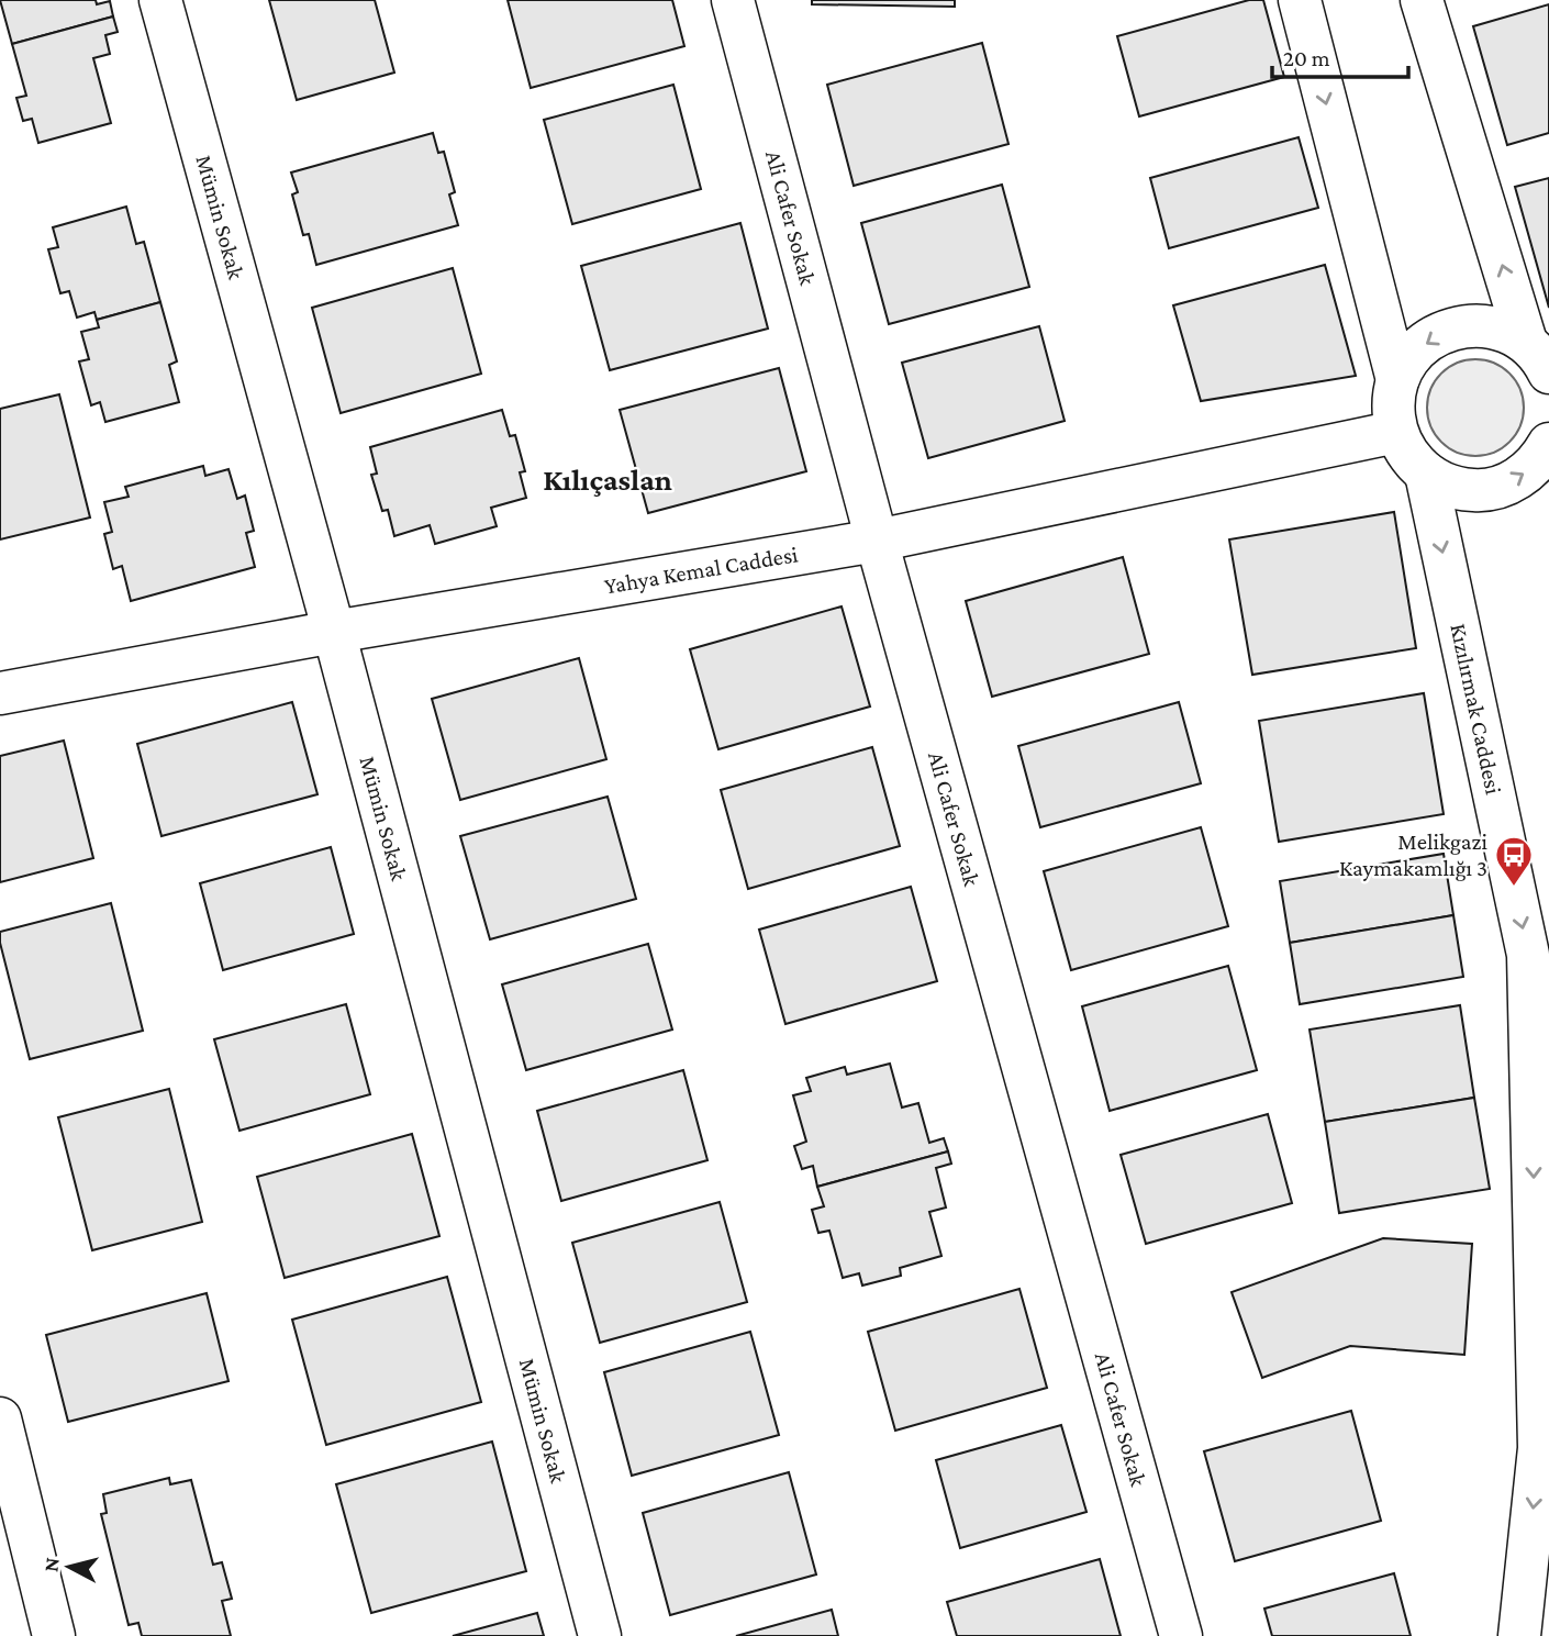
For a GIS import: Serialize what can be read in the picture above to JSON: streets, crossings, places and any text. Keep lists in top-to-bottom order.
{
  "streets": {
    "street": [
      "Mümin Sokak",
      "Ali Cafer Sokak",
      "Yahya Kemal Caddesi",
      "Kızılırmak Caddesi"
    ]
  },
  "crossings": [
    ["Mümin Sokak", "Yahya Kemal Caddesi"],
    ["Ali Cafer Sokak", "Yahya Kemal Caddesi"]
  ],
  "one_way": ["Kızılırmak Caddesi"],
  "districts": ["Kılıçaslan"],
  "places": {
    "bus stop": ["Melikgazi Kaymakamlığı 3"]
  },
  "scale_bar": "20 m",
  "north": "left"
}
